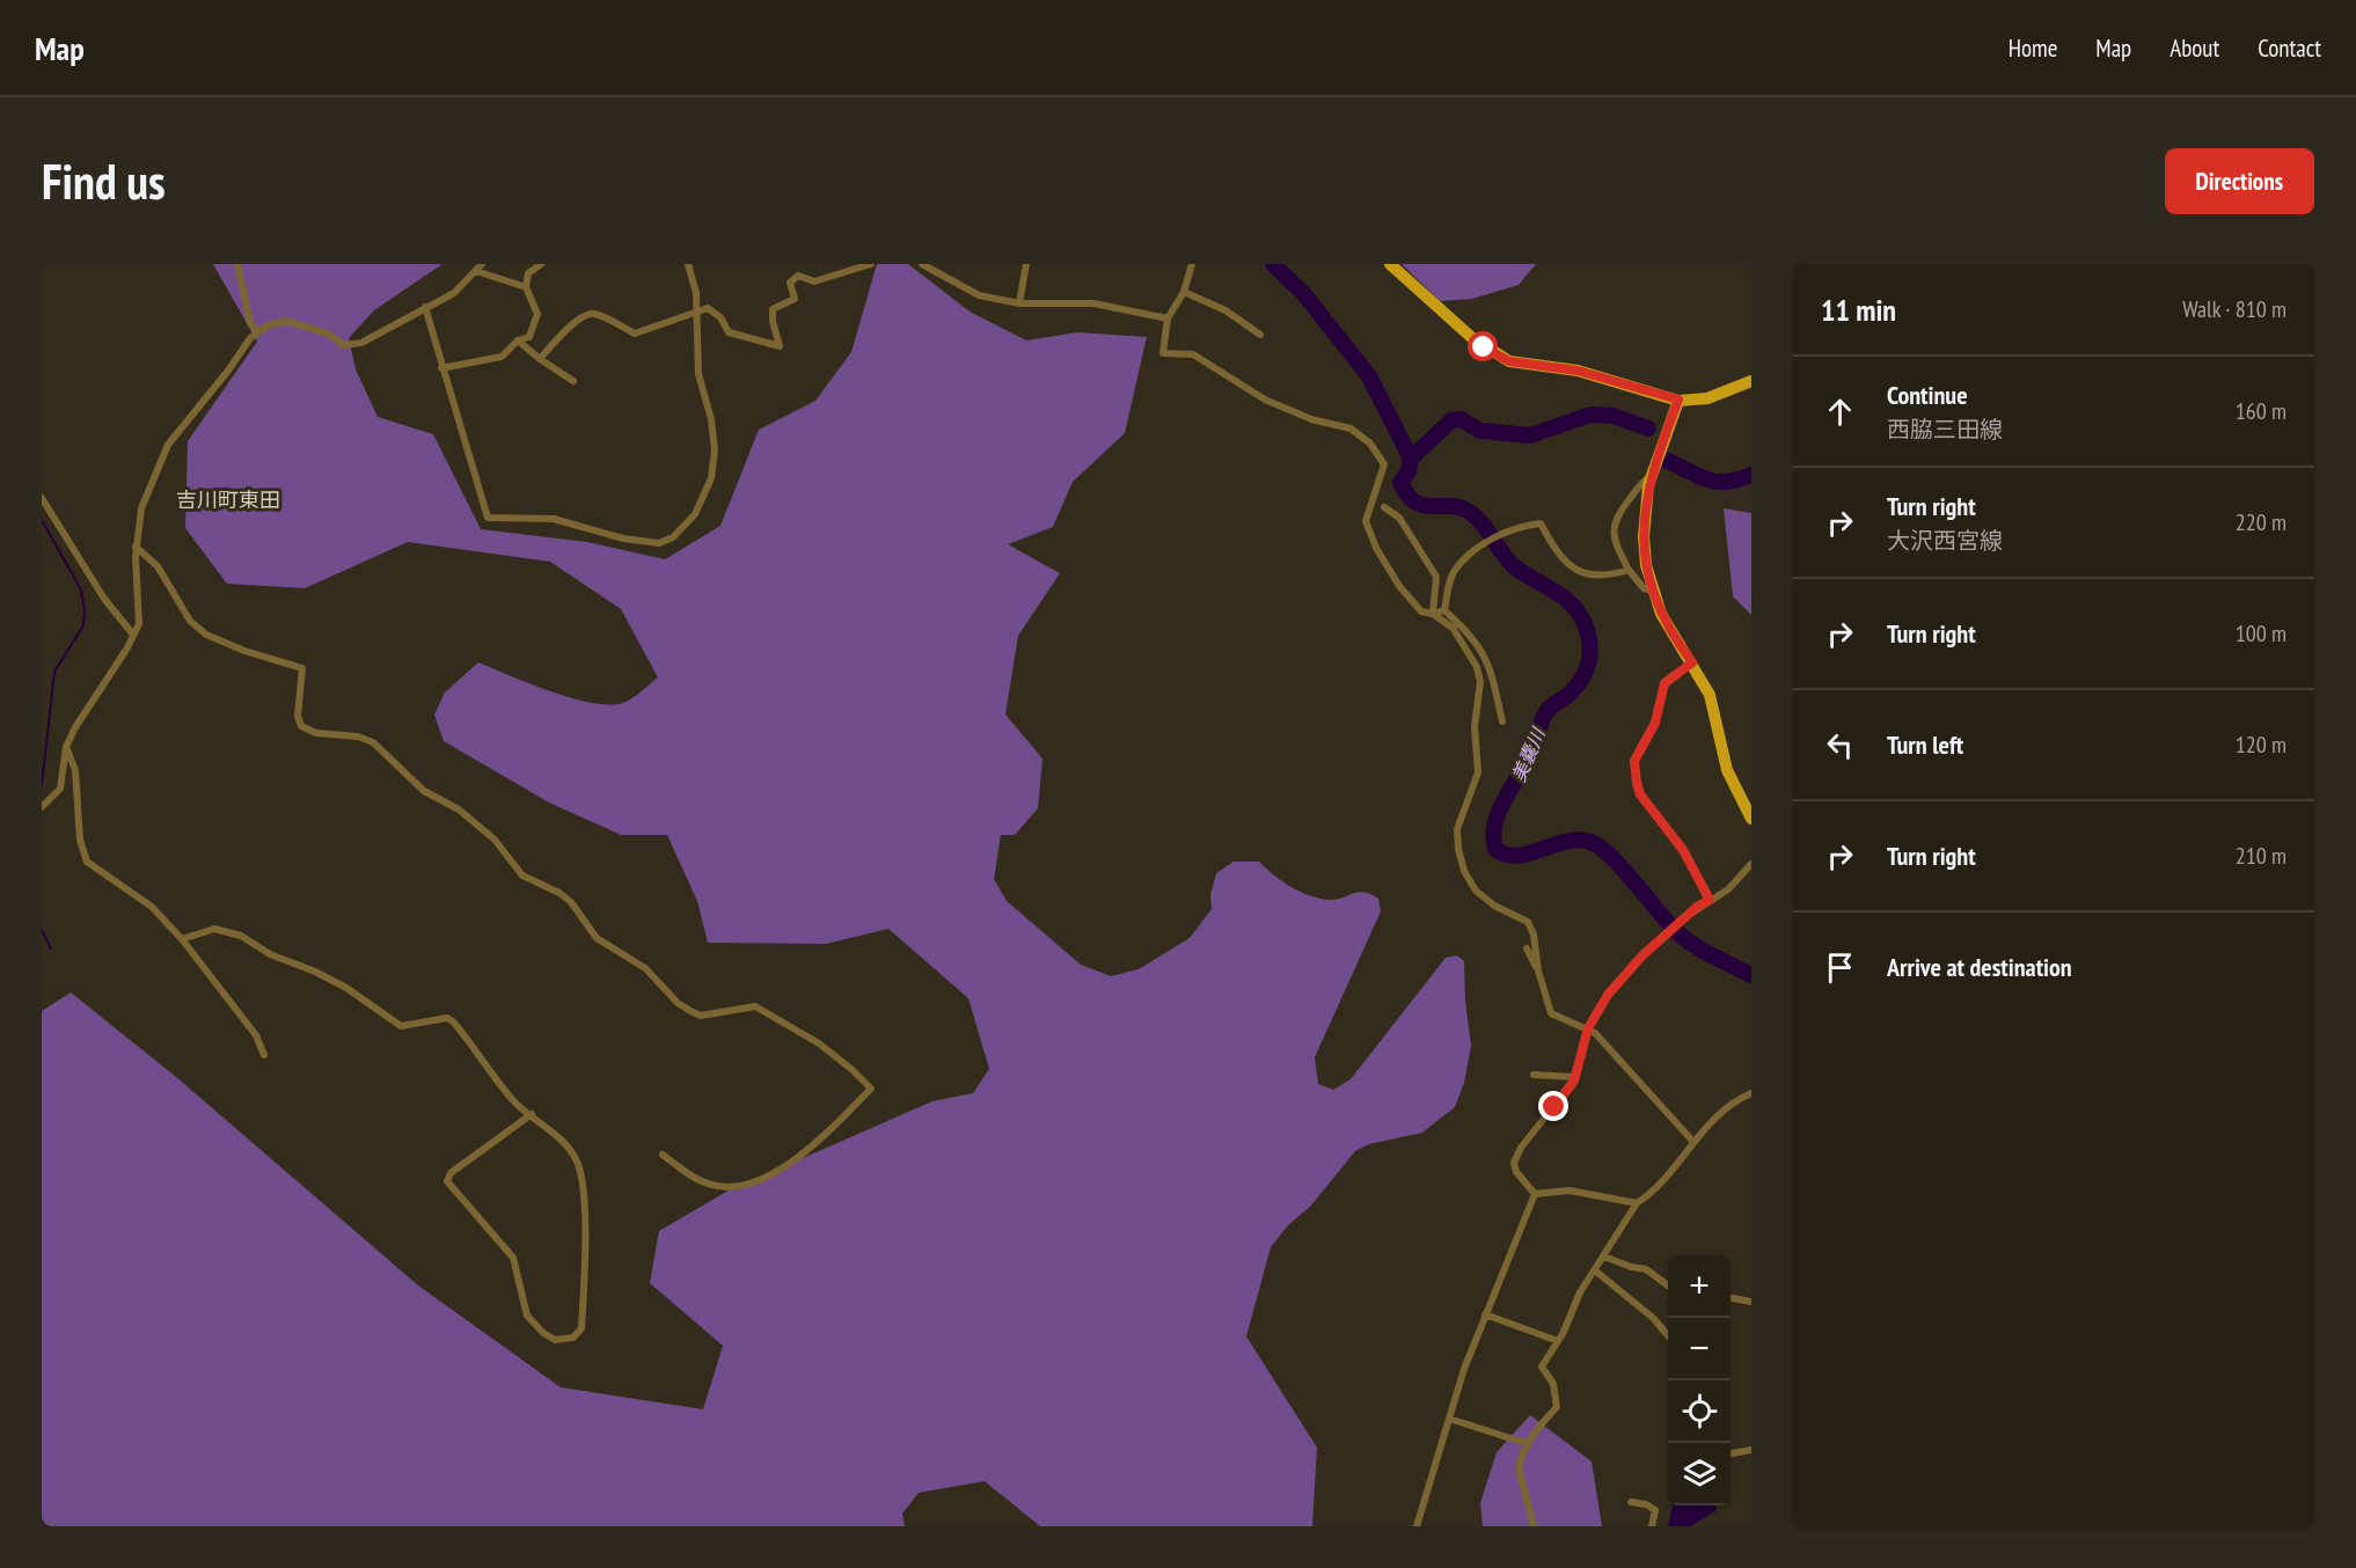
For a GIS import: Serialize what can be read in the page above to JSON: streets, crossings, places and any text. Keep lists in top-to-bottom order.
{
  "districts": ["吉川町東田"],
  "water": ["美嚢川"],
  "page": {
    "header": "Map",
    "nav": [
      "Home",
      "Map",
      "About",
      "Contact"
    ],
    "buttons": "Directions",
    "title": "Find us",
    "heading": ["11 min", "Walk · 810 m"],
    "list": [
      ["Continue", "西脇三田線", "160 m"],
      ["Turn right", "大沢西宮線", "220 m"],
      ["Turn right", "100 m"],
      ["Turn left", "120 m"],
      ["Turn right", "210 m"],
      "Arrive at destination"
    ],
    "map_buttons": ["+", "−"]
  }
}
